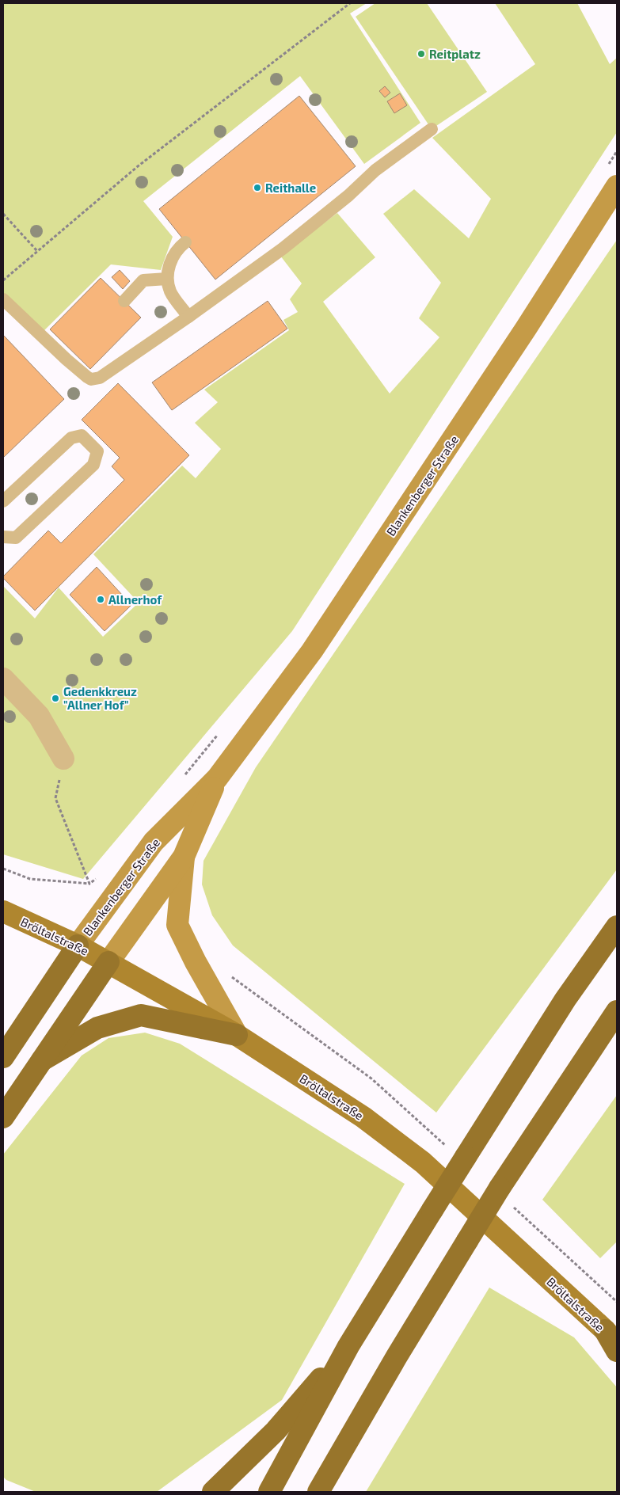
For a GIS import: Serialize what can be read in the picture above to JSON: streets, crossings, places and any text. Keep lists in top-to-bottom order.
{
  "streets": {
    "main road": ["Bröltalstraße"],
    "street": ["Blankenberger Straße"]
  },
  "crossings": [
    ["Blankenberger Straße", "Bröltalstraße"]
  ],
  "places": [
    "Reitplatz",
    "Reithalle",
    "Allnerhof",
    "Gedenkkreuz \"Allner Hof\""
  ]
}
